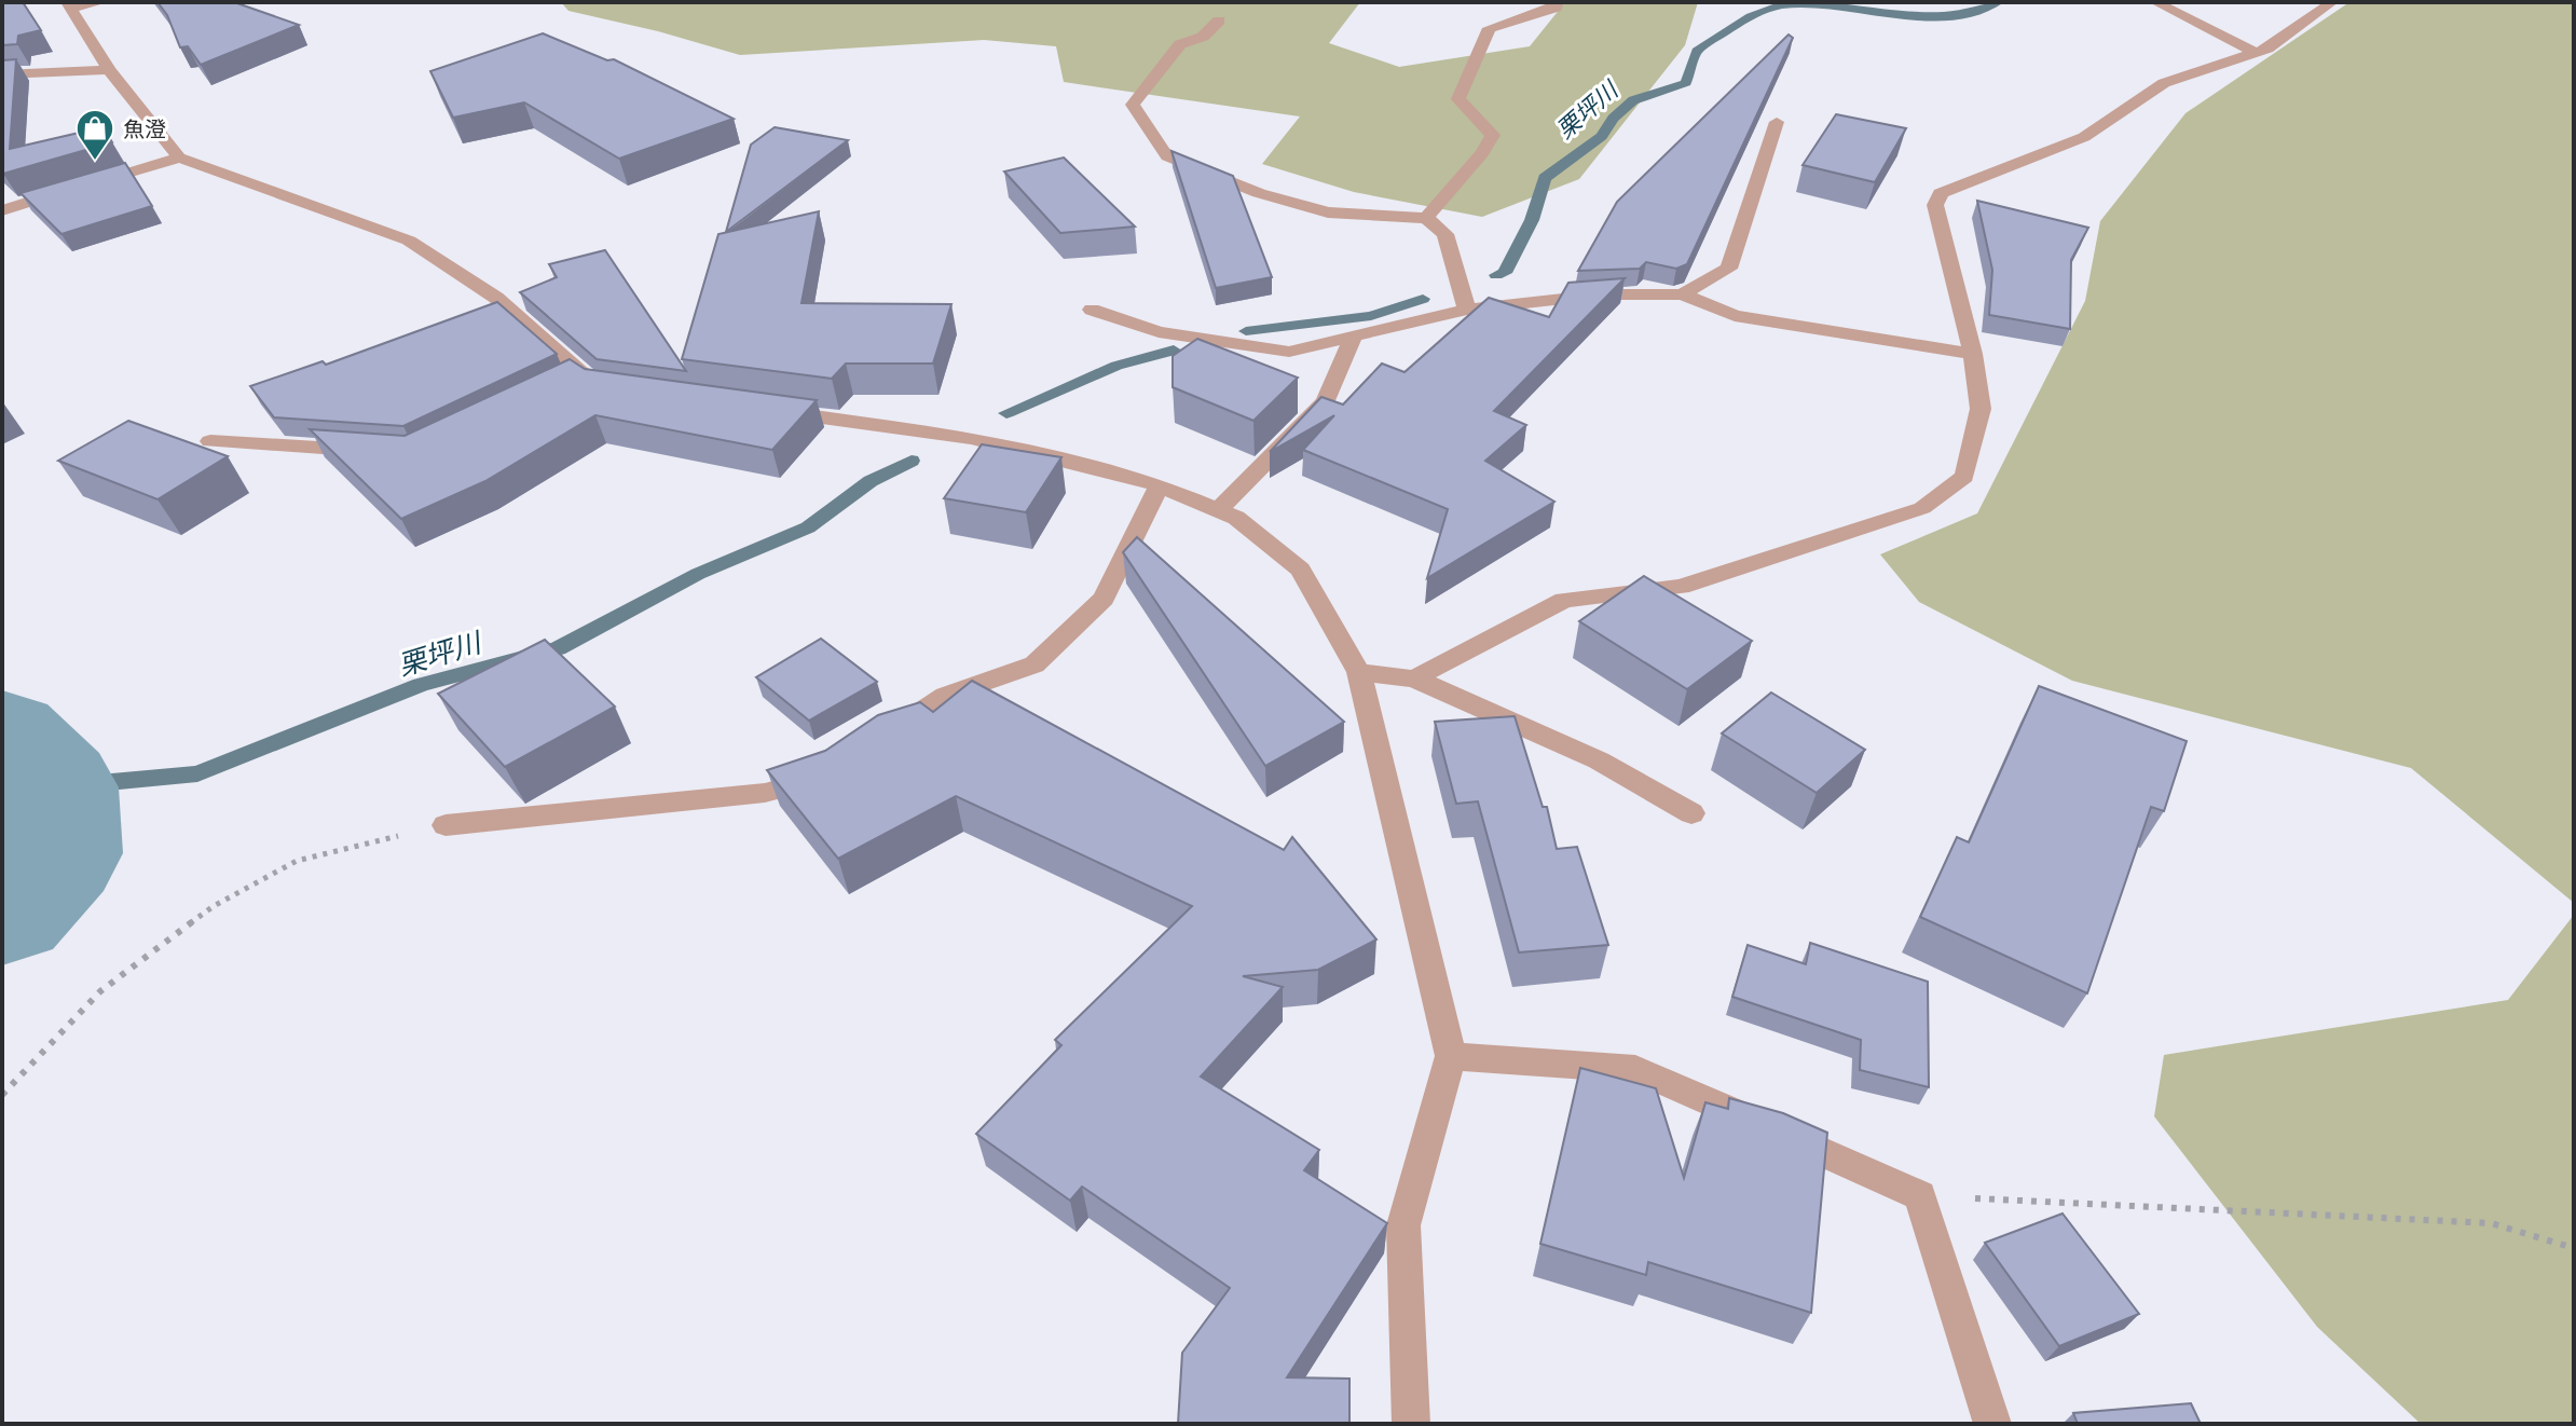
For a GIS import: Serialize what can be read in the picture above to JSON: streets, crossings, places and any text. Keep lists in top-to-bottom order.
{
  "water": ["栗坪川"],
  "places": {
    "shop": ["魚澄"]
  }
}
